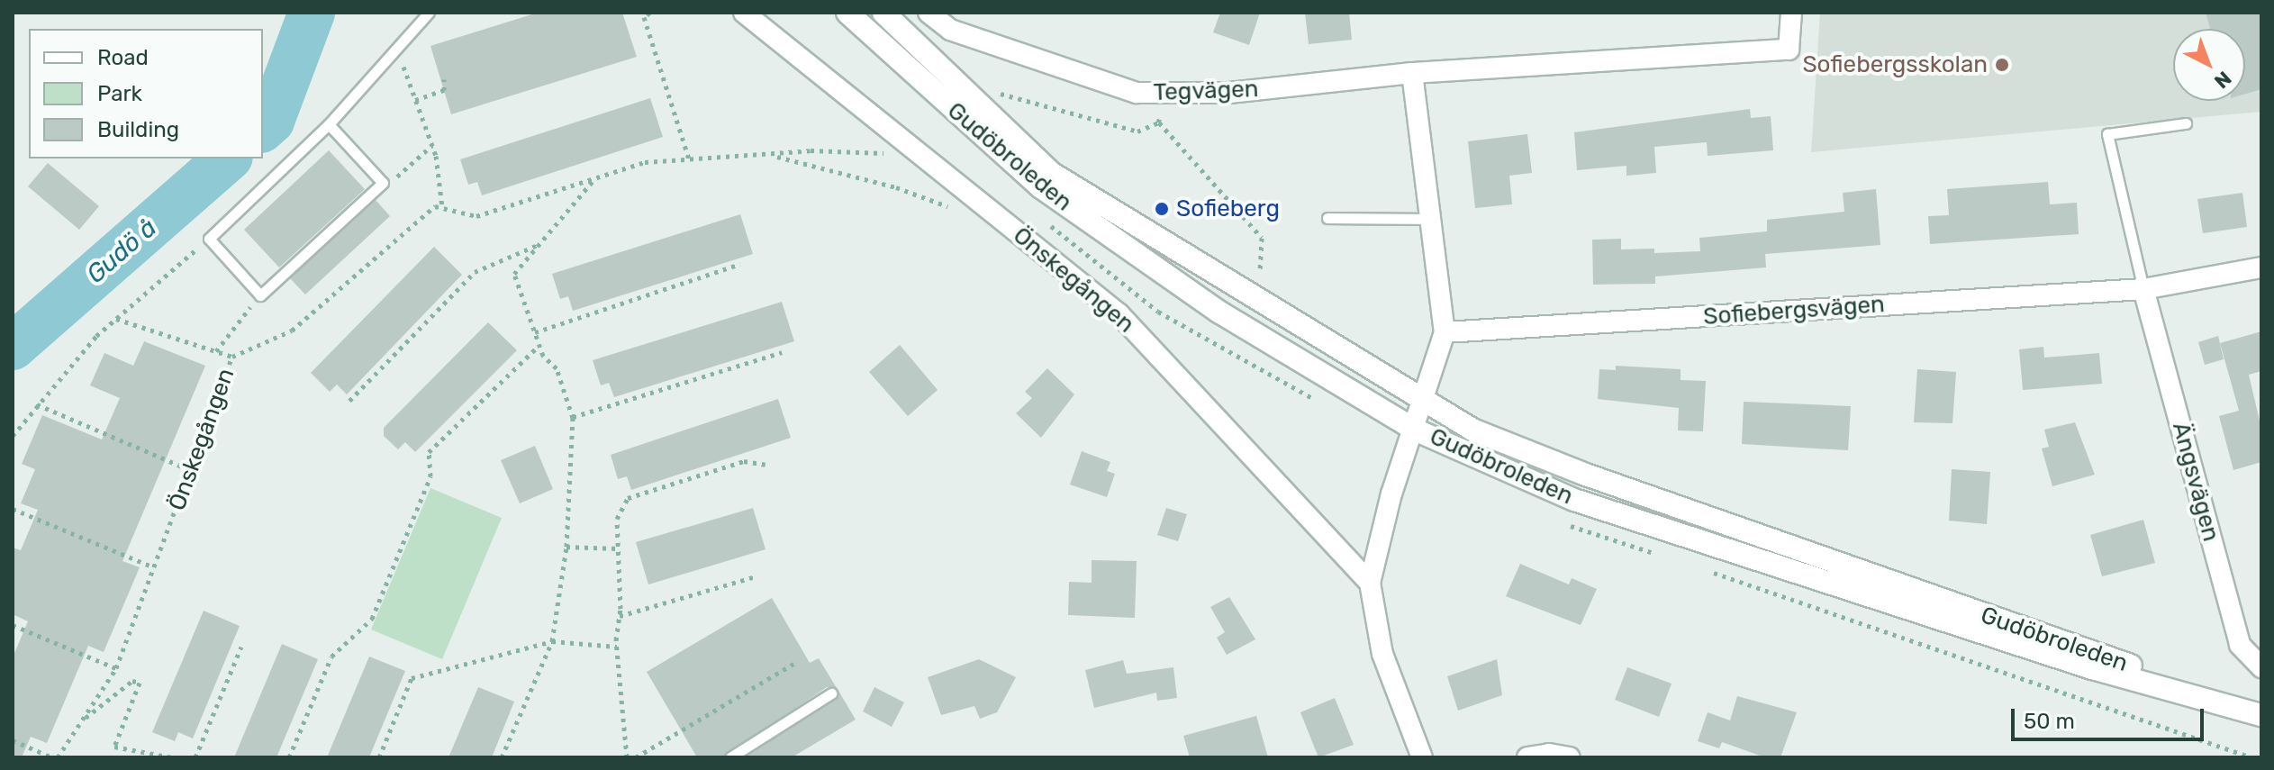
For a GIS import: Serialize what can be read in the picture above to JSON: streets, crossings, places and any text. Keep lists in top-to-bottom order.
{
  "streets": {
    "main road": ["Gudöbroleden"],
    "street": [
      "Tegvägen",
      "Önskegången",
      "Sofiebergsvägen",
      "Ängsvägen"
    ]
  },
  "crossings": [
    ["Sofiebergsvägen", "Ängsvägen"]
  ],
  "water": ["Gudö å"],
  "places": ["Sofiebergsskolan", "Sofieberg"],
  "legend": ["Road", "Park", "Building"],
  "scale_bar": "50 m",
  "north": "bottom right"
}
